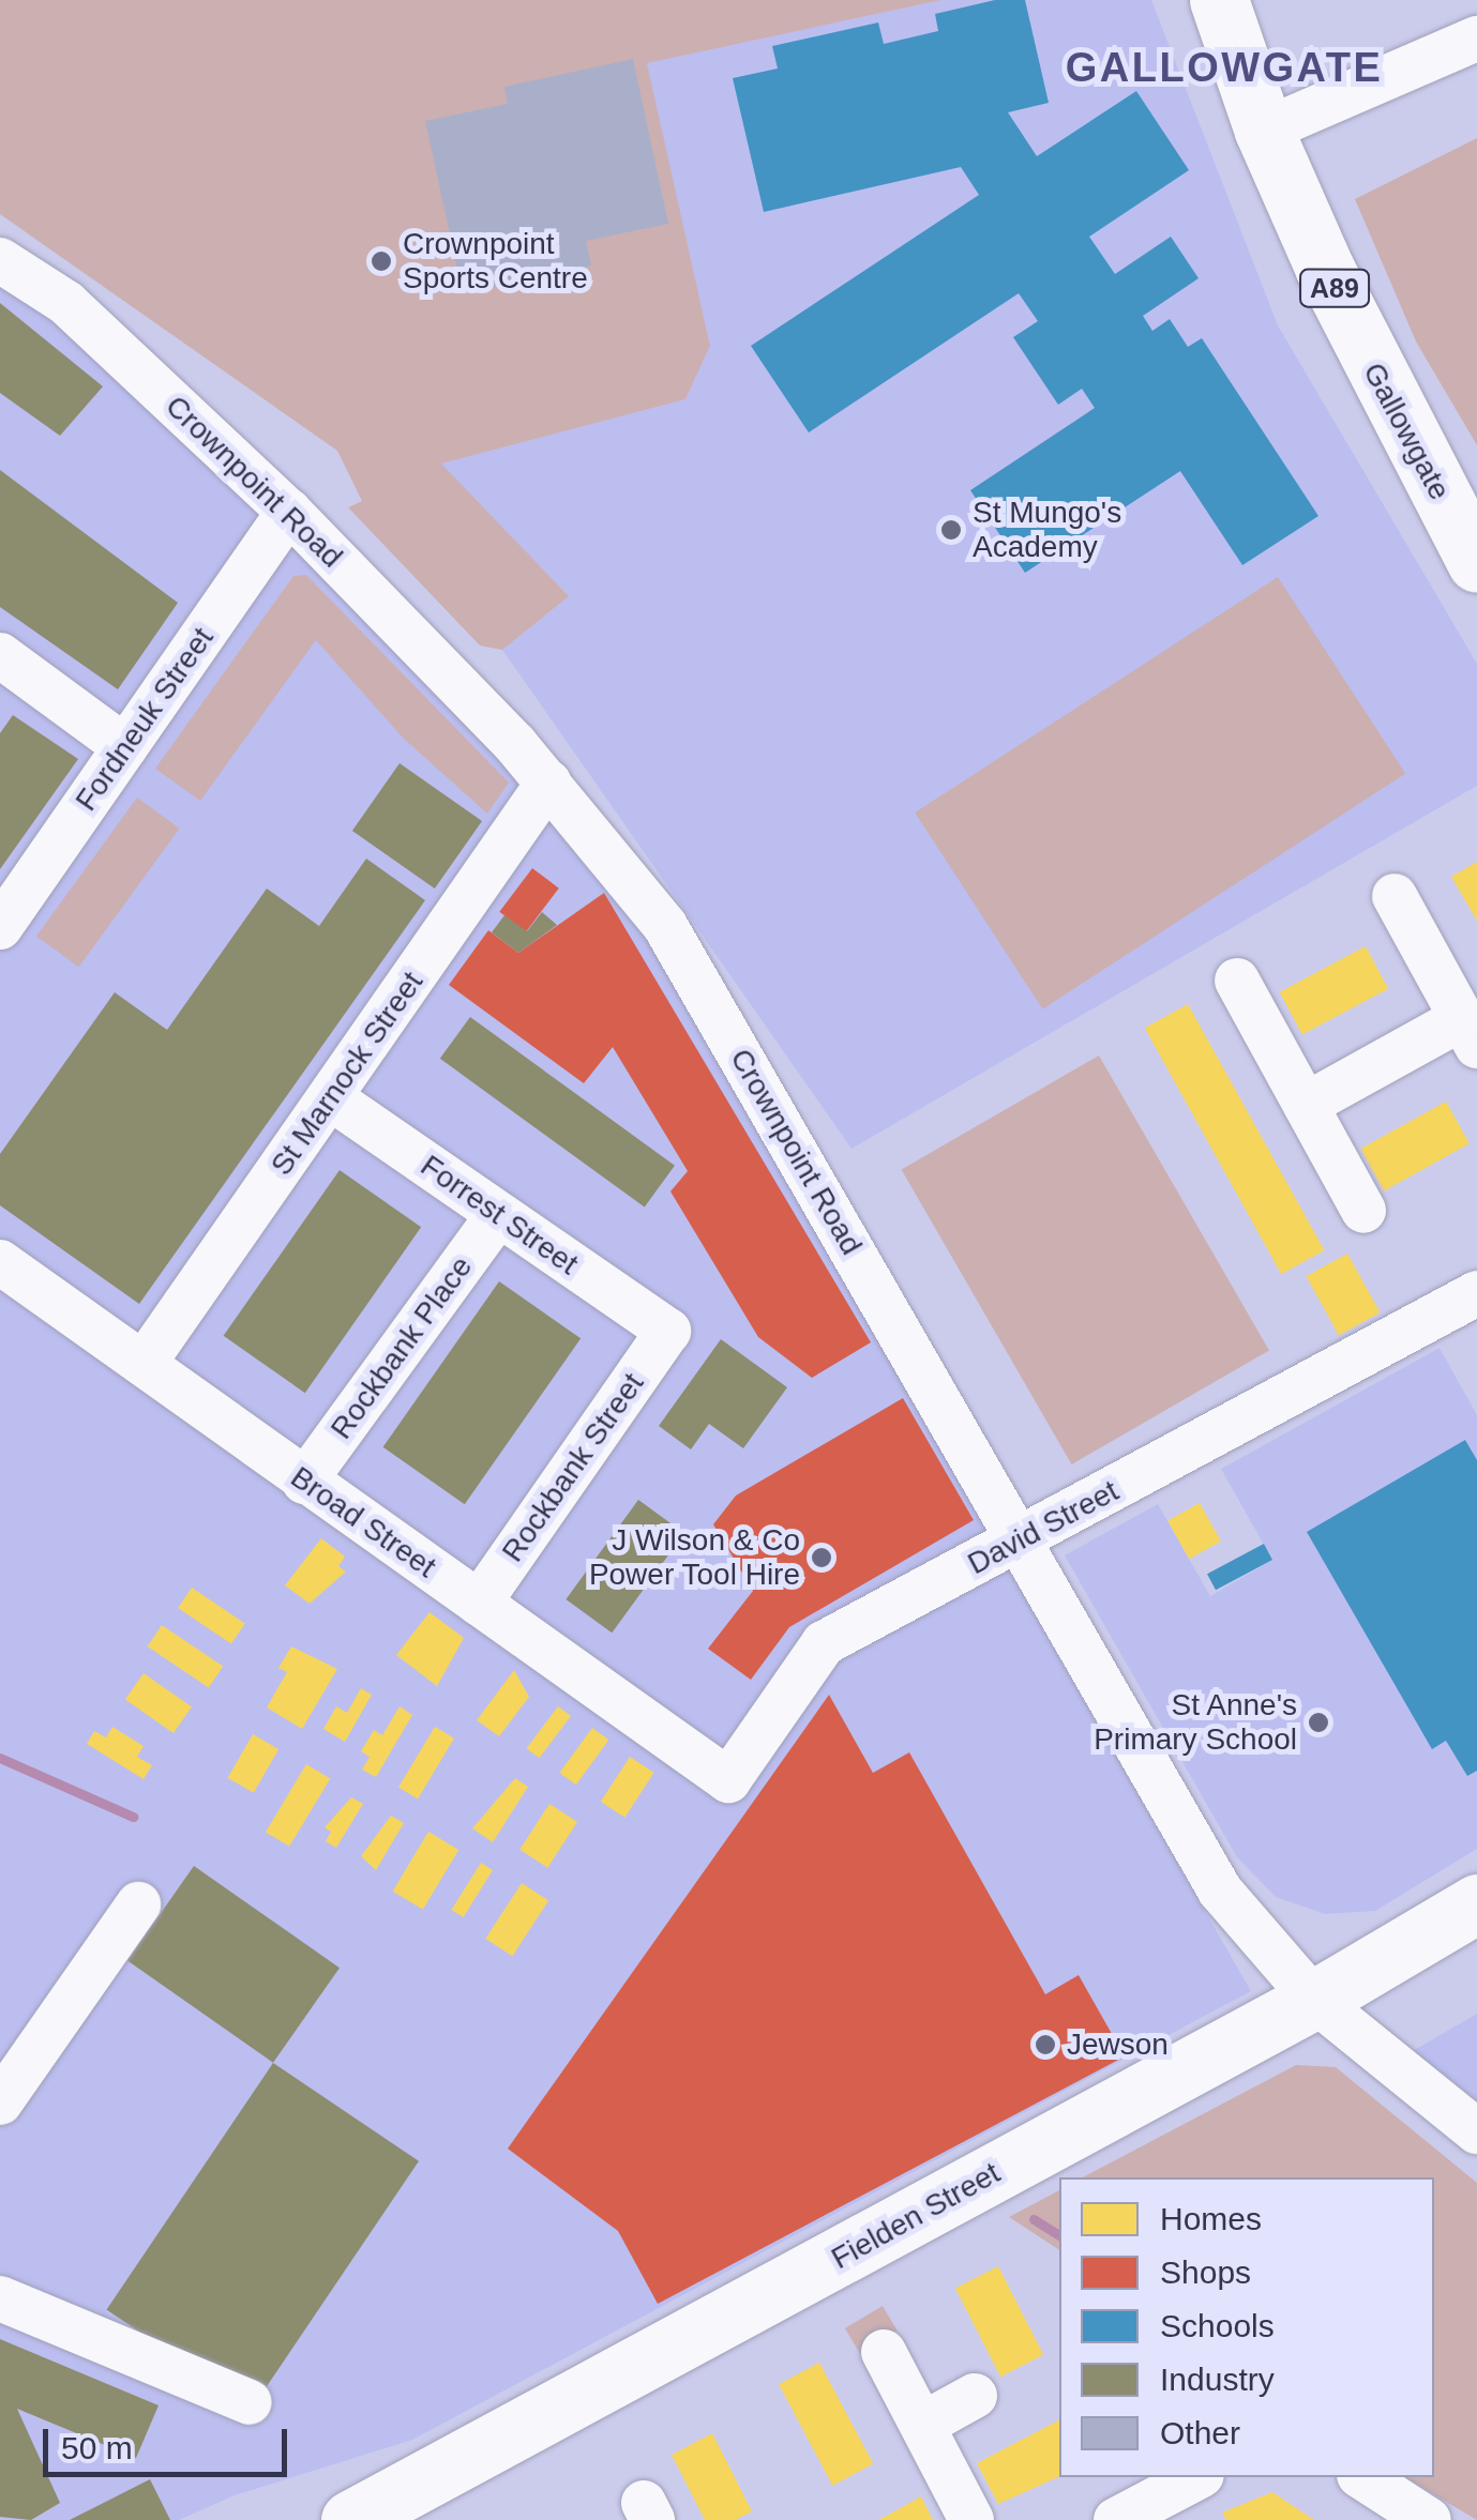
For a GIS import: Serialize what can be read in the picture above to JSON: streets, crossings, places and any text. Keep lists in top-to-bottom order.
{
  "streets": {
    "main road": ["A89", "Gallowgate", "Fielden Street"],
    "street": [
      "Crownpoint Road",
      "Fordneuk Street",
      "St Marnock Street",
      "Forrest Street",
      "Rockbank Place",
      "Rockbank Street",
      "Broad Street",
      "David Street"
    ]
  },
  "crossings": [
    ["Crownpoint Road", "Fordneuk Street"],
    ["Crownpoint Road", "St Marnock Street"],
    ["Crownpoint Road", "David Street"],
    ["Crownpoint Road", "Fielden Street"],
    ["St Marnock Street", "Forrest Street"],
    ["St Marnock Street", "Broad Street"],
    ["Forrest Street", "Rockbank Place"],
    ["Forrest Street", "Rockbank Street"],
    ["Rockbank Place", "Broad Street"],
    ["Rockbank Street", "Broad Street"],
    ["Broad Street", "David Street"]
  ],
  "districts": ["GALLOWGATE"],
  "places": [
    "Crownpoint Sports Centre",
    "St Mungo's Academy",
    "J Wilson & Co Power Tool Hire",
    "St Anne's Primary School",
    "Jewson"
  ],
  "legend": [
    "Homes",
    "Shops",
    "Schools",
    "Industry",
    "Other"
  ],
  "scale_bar": "50 m"
}
